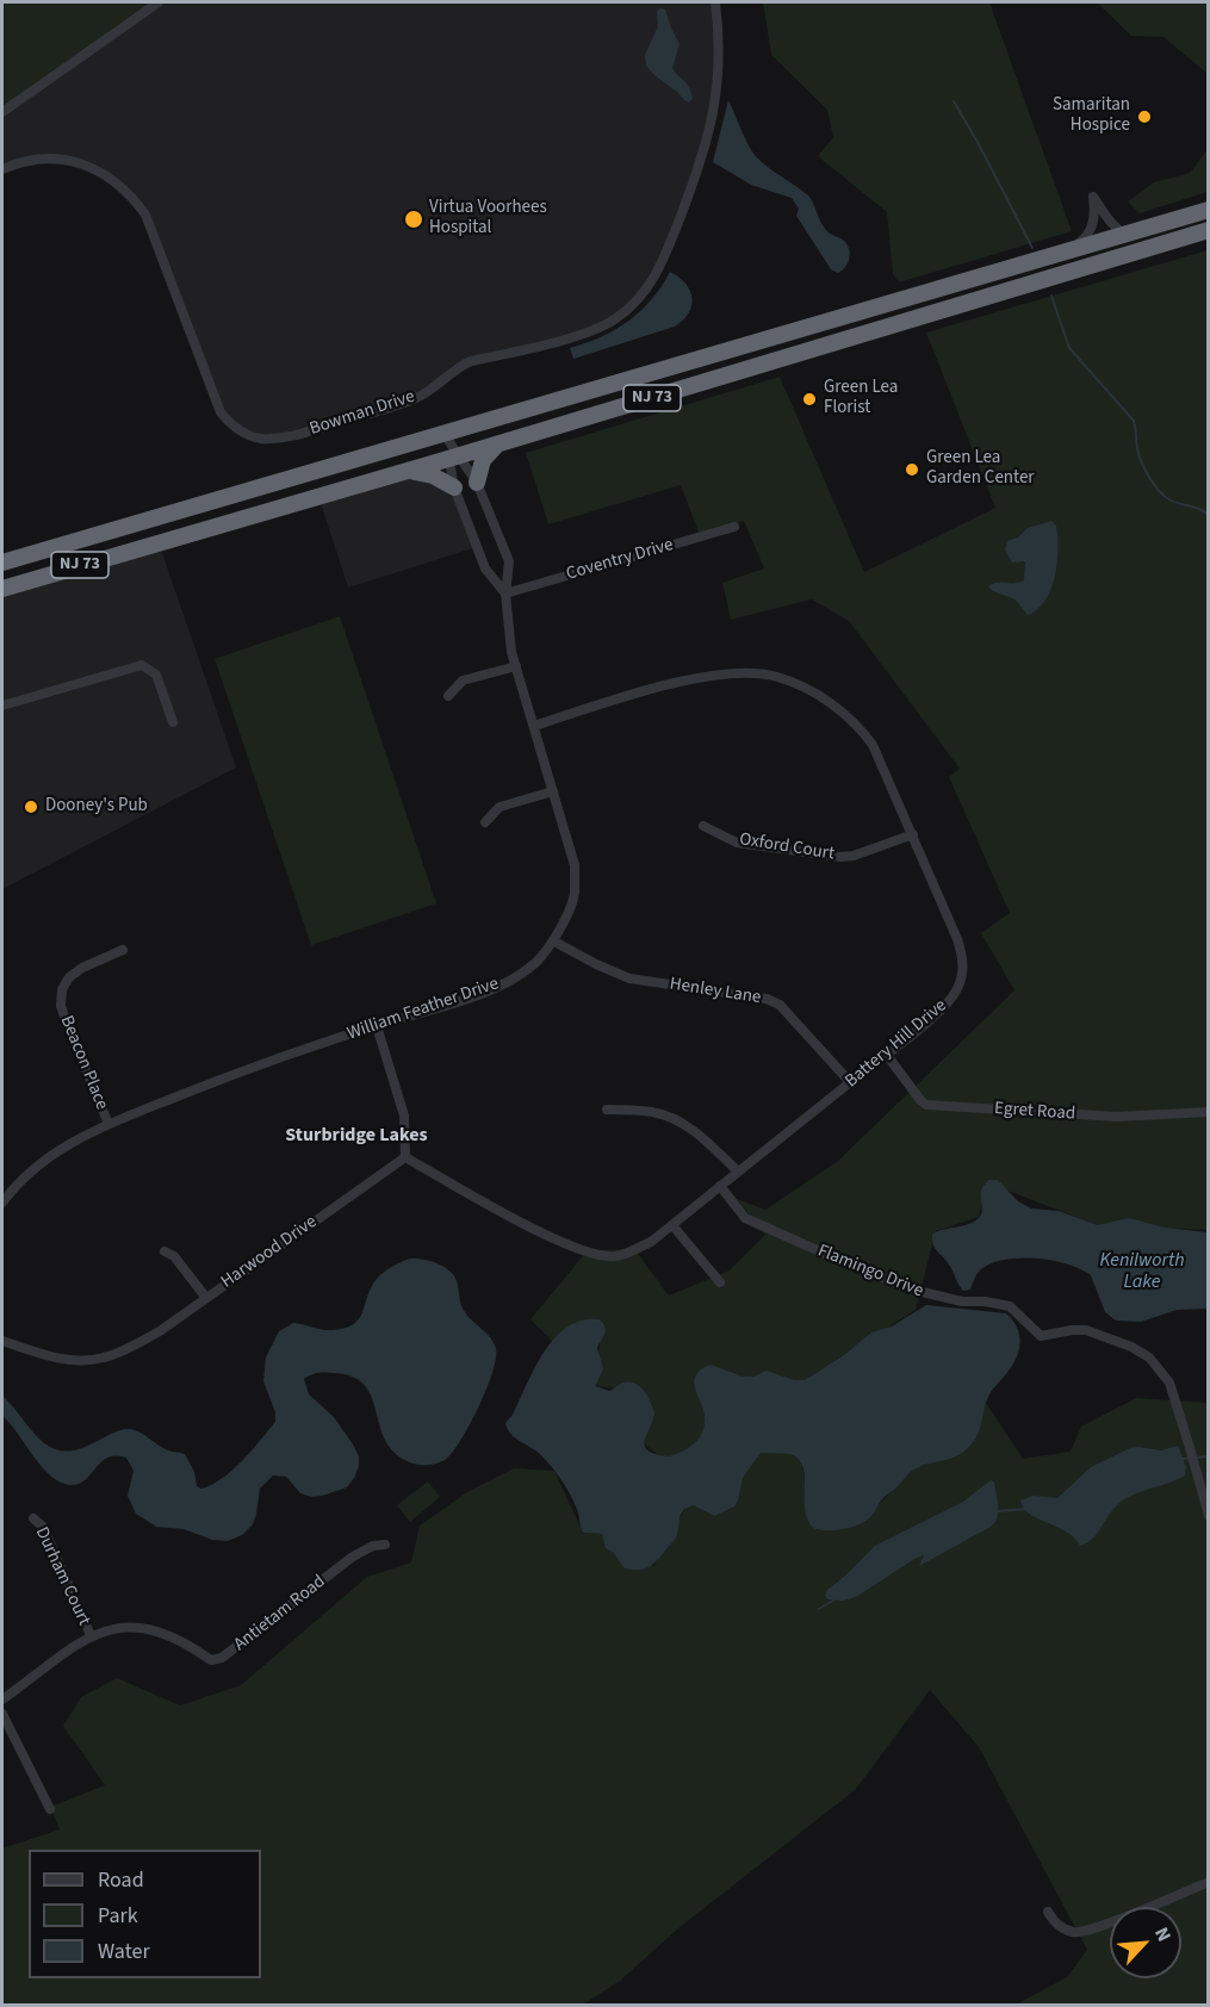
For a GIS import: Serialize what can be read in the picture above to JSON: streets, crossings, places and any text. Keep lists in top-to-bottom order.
{
  "streets": {
    "highway": ["NJ 73"],
    "street": [
      "Bowman Drive",
      "Coventry Drive",
      "Oxford Court",
      "Henley Lane",
      "William Feather Drive",
      "Battery Hill Drive",
      "Beacon Place",
      "Egret Road",
      "Harwood Drive",
      "Flamingo Drive",
      "Durham Court",
      "Antietam Road"
    ]
  },
  "crossings": [
    ["NJ 73", "William Feather Drive"],
    ["Coventry Drive", "William Feather Drive"],
    ["Oxford Court", "Battery Hill Drive"],
    ["Henley Lane", "William Feather Drive"],
    ["Henley Lane", "Battery Hill Drive"],
    ["William Feather Drive", "Battery Hill Drive"],
    ["William Feather Drive", "Beacon Place"],
    ["Battery Hill Drive", "Egret Road"],
    ["Battery Hill Drive", "Harwood Drive"],
    ["Battery Hill Drive", "Flamingo Drive"],
    ["Durham Court", "Antietam Road"]
  ],
  "districts": ["Sturbridge Lakes"],
  "water": ["Kenilworth Lake"],
  "places": [
    "Samaritan Hospice",
    "Virtua Voorhees Hospital",
    "Green Lea Florist",
    "Green Lea Garden Center",
    "Dooney's Pub"
  ],
  "legend": ["Road", "Park", "Water"],
  "north": "top right"
}
